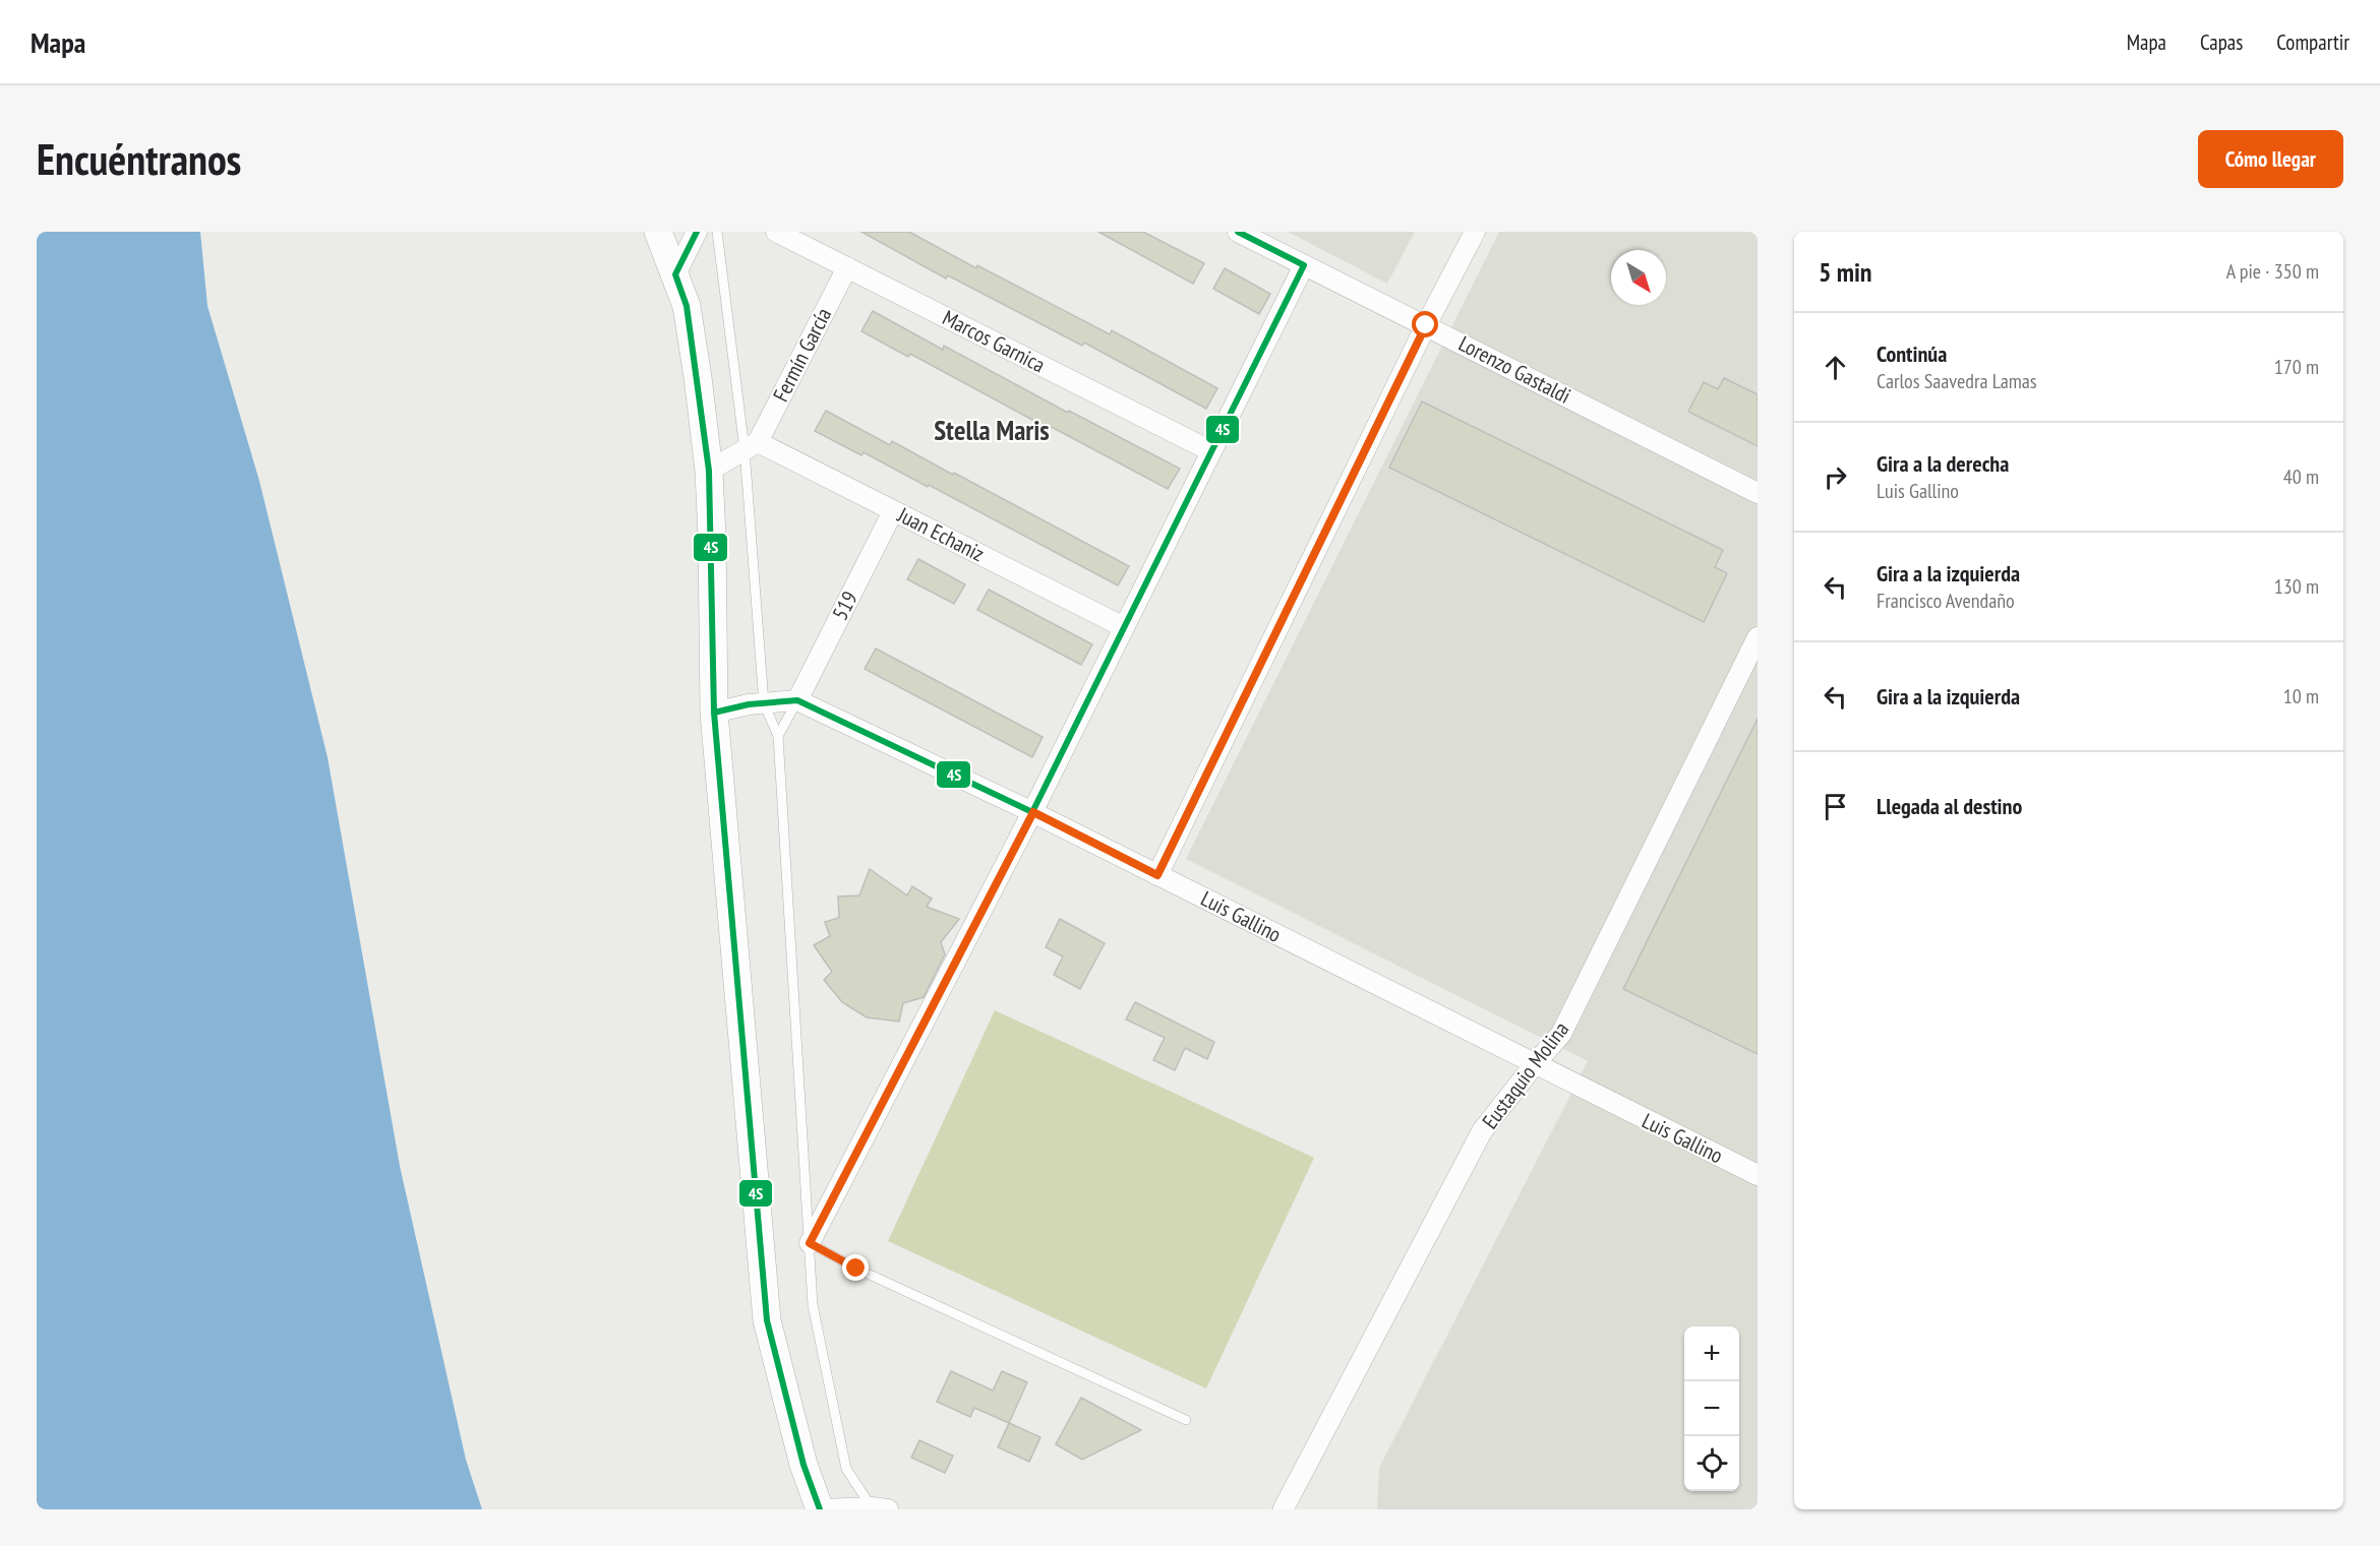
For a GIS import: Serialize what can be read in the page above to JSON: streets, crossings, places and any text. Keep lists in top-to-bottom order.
{
  "streets": {
    "street": [
      "Marcos Garnica",
      "Fermín García",
      "Lorenzo Gastaldi",
      "Juan Echaniz",
      "519",
      "Luis Gallino",
      "Eustaquio Molina"
    ]
  },
  "crossings": [
    ["Marcos Garnica", "Fermín García"],
    ["Fermín García", "Juan Echaniz"],
    ["Juan Echaniz", "519"],
    ["519", "Luis Gallino"],
    ["Luis Gallino", "Eustaquio Molina"]
  ],
  "districts": ["Stella Maris"],
  "lines": ["transit line 4S"],
  "north": "bottom right",
  "page": {
    "header": "Mapa",
    "nav": ["Mapa", "Capas", "Compartir"],
    "buttons": "Cómo llegar",
    "title": "Encuéntranos",
    "heading": ["5 min", "A pie · 350 m"],
    "list": [
      ["Continúa", "Carlos Saavedra Lamas", "170 m"],
      ["Gira a la derecha", "Luis Gallino", "40 m"],
      ["Gira a la izquierda", "Francisco Avendaño", "130 m"],
      ["Gira a la izquierda", "10 m"],
      "Llegada al destino"
    ],
    "map_buttons": ["+", "−"]
  }
}
